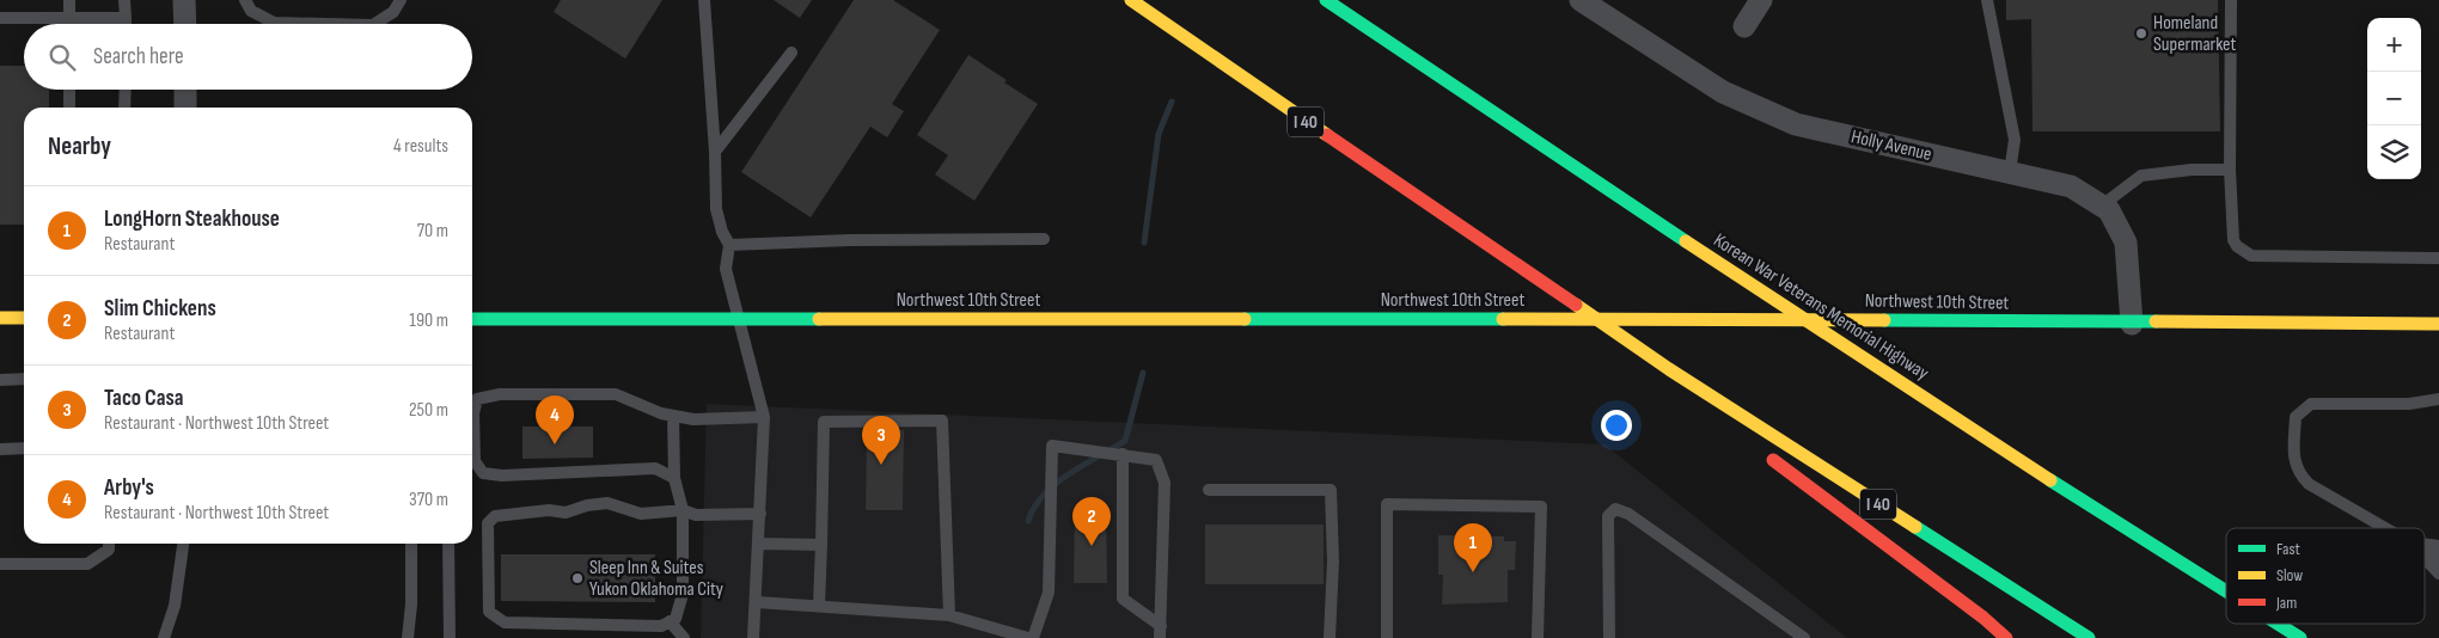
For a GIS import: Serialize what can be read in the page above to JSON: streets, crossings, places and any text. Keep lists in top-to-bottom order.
{
  "streets": {
    "main road": ["I 40", "Northwest 10th Street", "Korean War Veterans Memorial Highway"],
    "street": ["Holly Avenue"]
  },
  "crossings": [
    ["Holly Avenue", "Northwest 10th Street"]
  ],
  "places": ["Homeland Supermarket", "Sleep Inn & Suites Yukon Oklahoma City"],
  "legend": ["Fast", "Slow", "Jam"],
  "page": {
    "map_buttons": ["+", "−"],
    "search": "Search here",
    "heading": ["Nearby", "4 results"],
    "list": [
      {
        "mark": "1",
        "name": "LongHorn Steakhouse",
        "note": "Restaurant",
        "value": "70 m"
      },
      {
        "mark": "2",
        "name": "Slim Chickens",
        "note": "Restaurant",
        "value": "190 m"
      },
      {
        "mark": "3",
        "name": "Taco Casa",
        "note": "Restaurant · Northwest 10th Street",
        "value": "250 m"
      },
      {
        "mark": "4",
        "name": "Arby's",
        "note": "Restaurant · Northwest 10th Street",
        "value": "370 m"
      }
    ],
    "pins": [
      "4",
      "3",
      "2",
      "1"
    ]
  }
}
